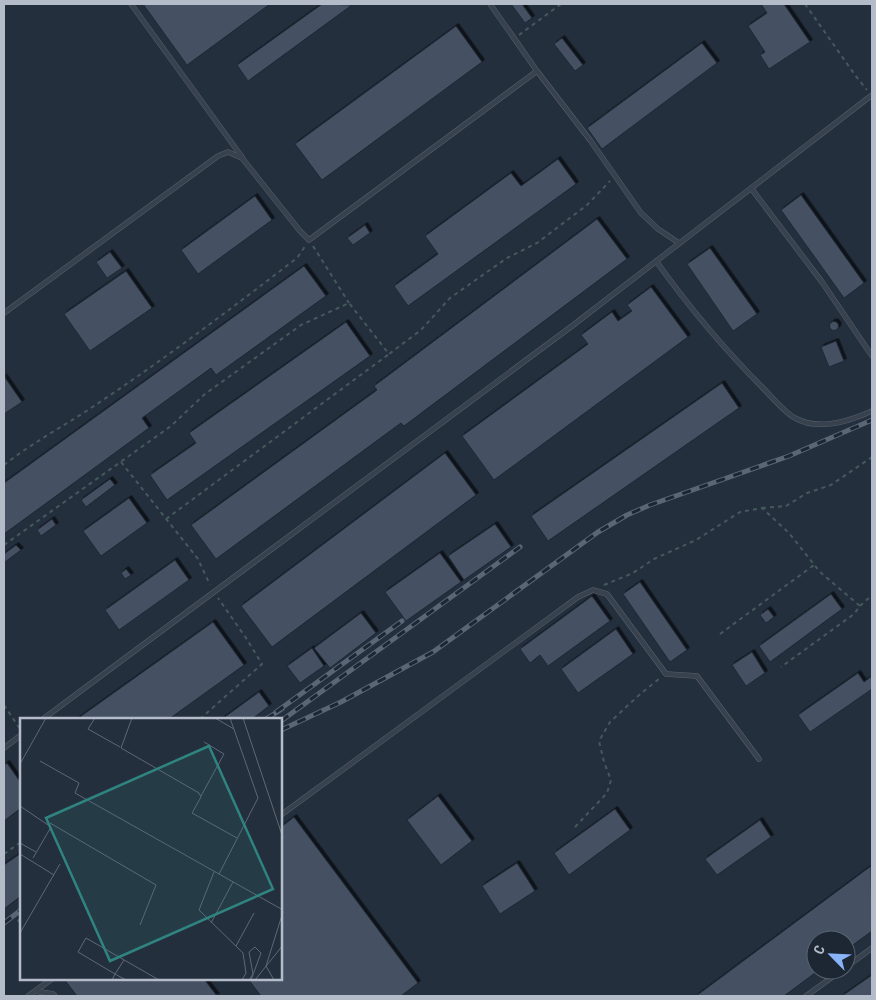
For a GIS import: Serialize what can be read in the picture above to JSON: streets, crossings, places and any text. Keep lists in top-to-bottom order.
{
  "north": "top left"
}
